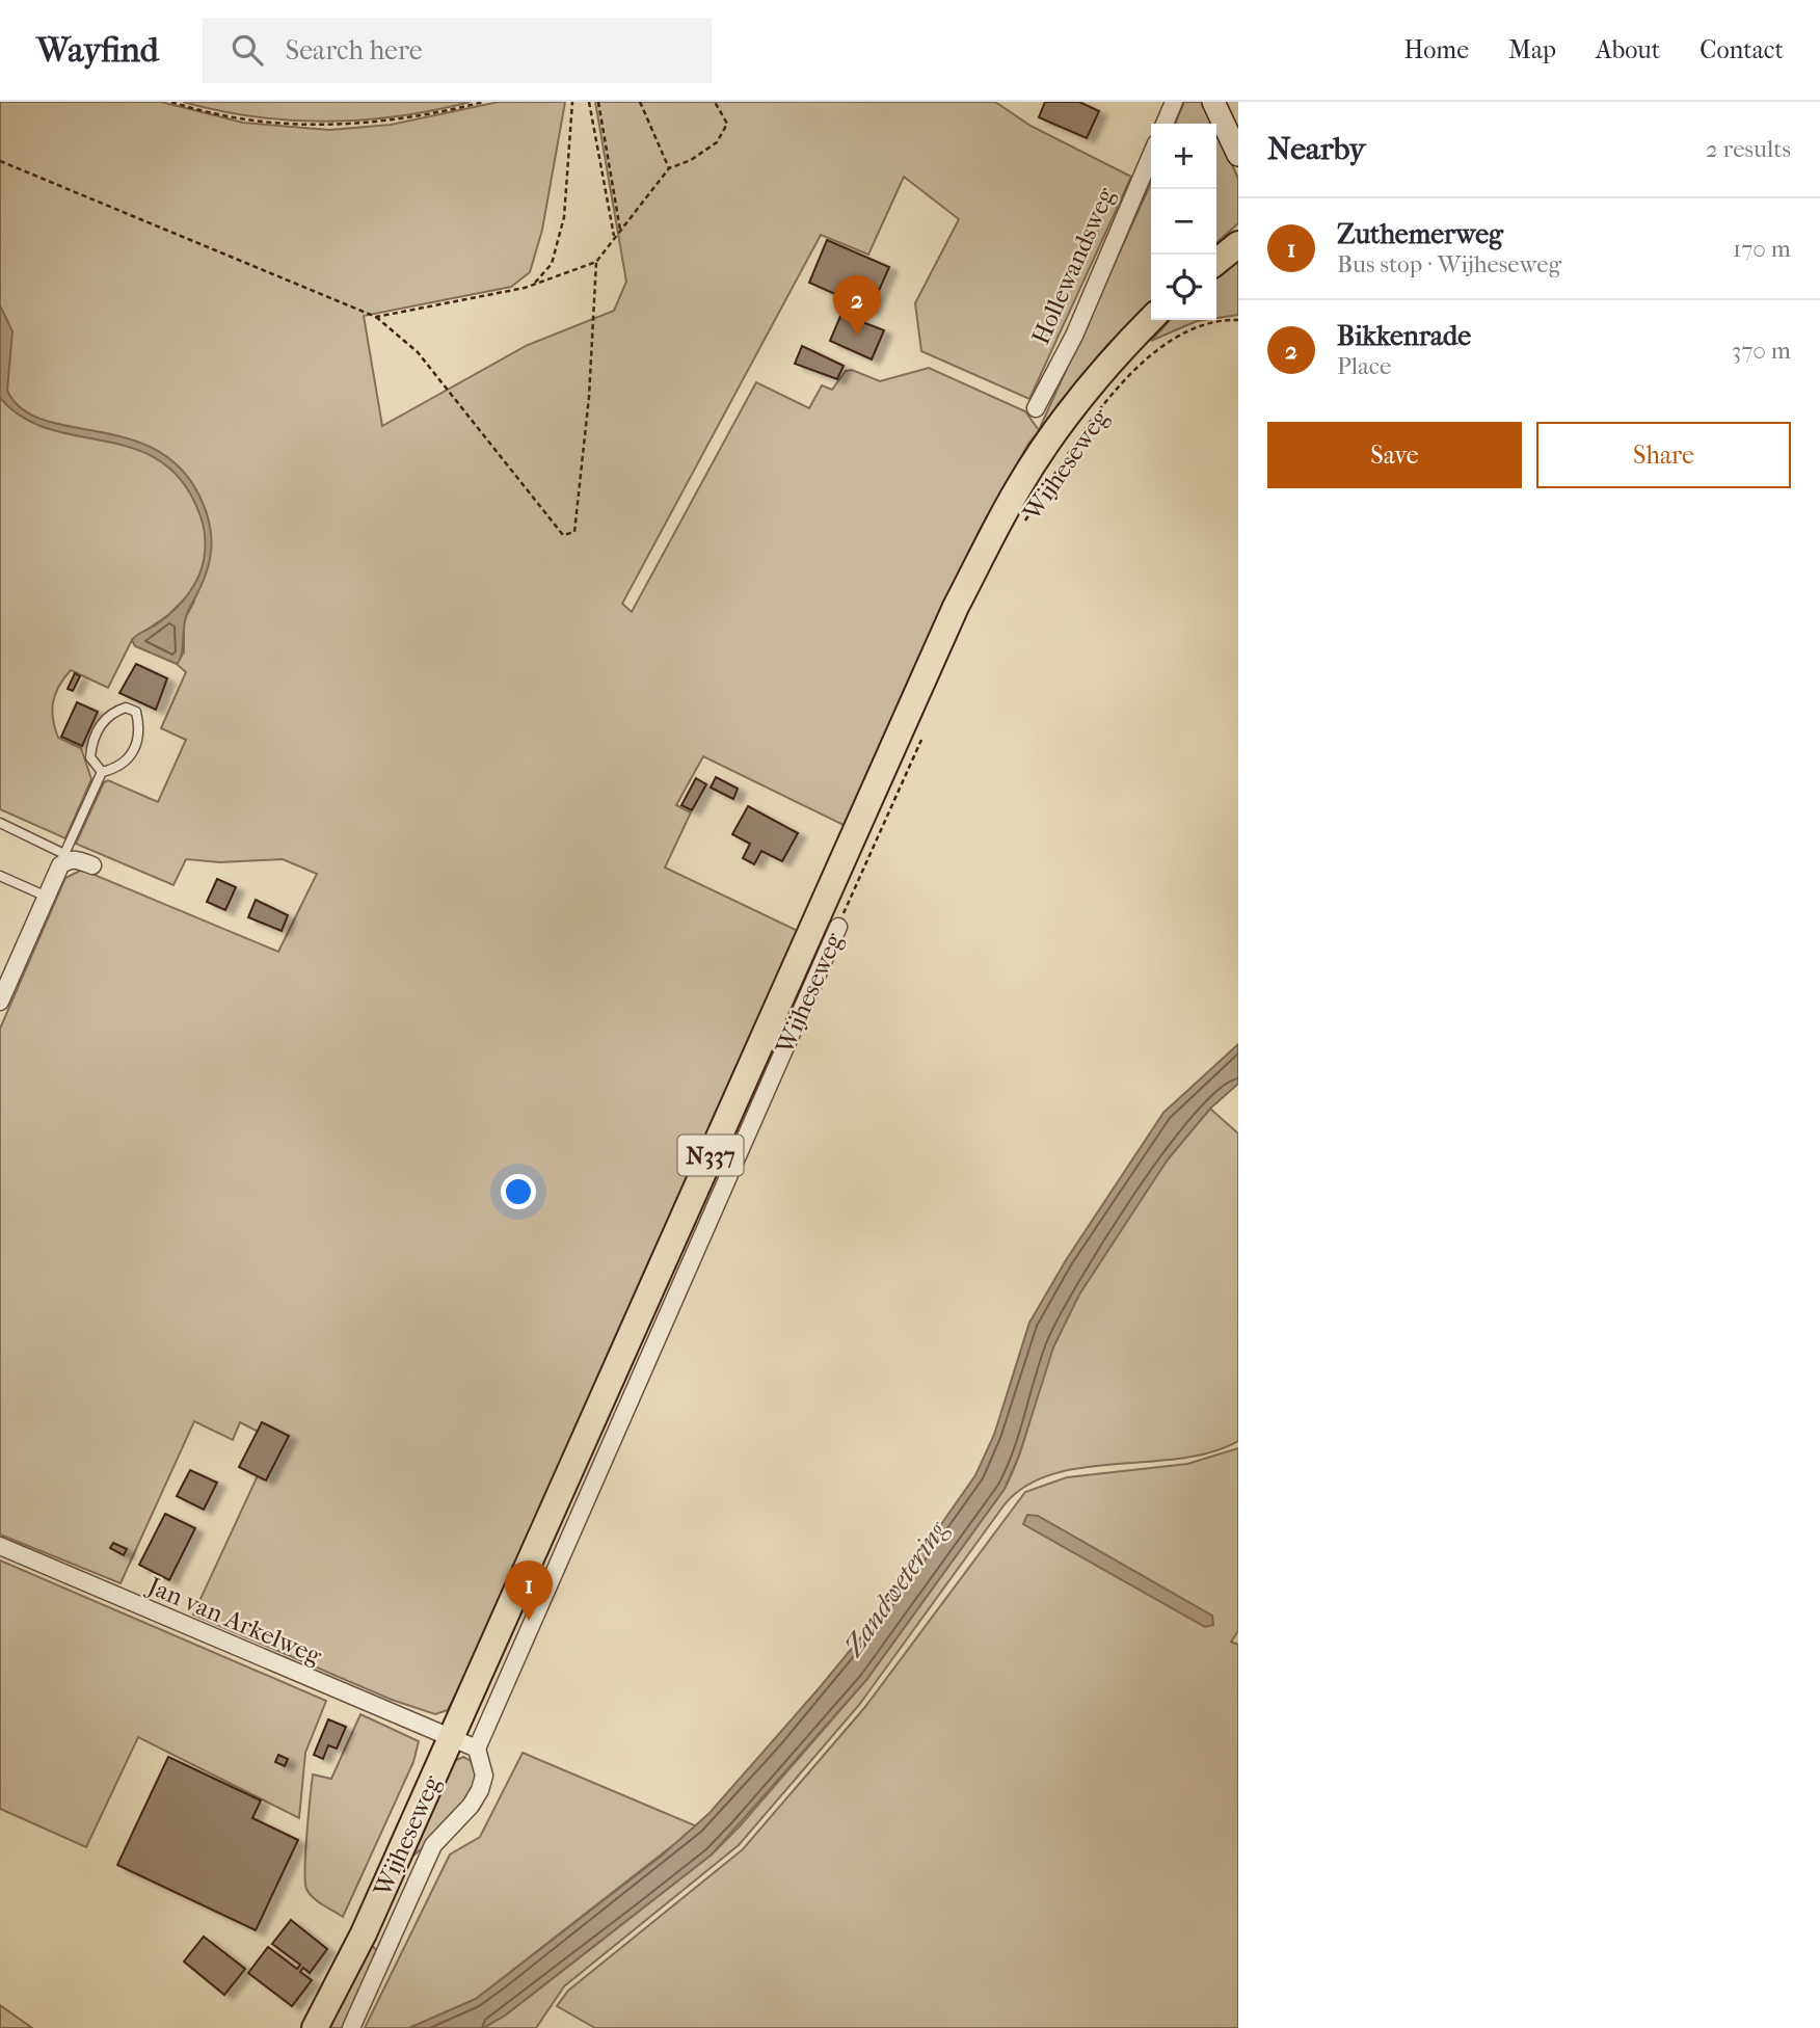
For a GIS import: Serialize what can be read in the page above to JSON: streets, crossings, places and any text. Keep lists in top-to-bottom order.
{
  "streets": {
    "main road": ["Wijheseweg", "N337"],
    "street": ["Hollewandsweg", "Jan van Arkelweg"]
  },
  "crossings": [
    ["Wijheseweg", "Jan van Arkelweg"]
  ],
  "water": ["Zandwetering"],
  "page": {
    "header": "Wayfind",
    "search": "Search here",
    "nav": [
      "Home",
      "Map",
      "About",
      "Contact"
    ],
    "heading": ["Nearby", "2 results"],
    "map_buttons": ["+", "−"],
    "list": [
      {
        "mark": "1",
        "name": "Zuthemerweg",
        "note": "Bus stop · Wijheseweg",
        "value": "170 m"
      },
      {
        "mark": "2",
        "name": "Bikkenrade",
        "note": "Place",
        "value": "370 m"
      }
    ],
    "pins": ["2", "1"],
    "buttons": ["Save", "Share"]
  }
}
